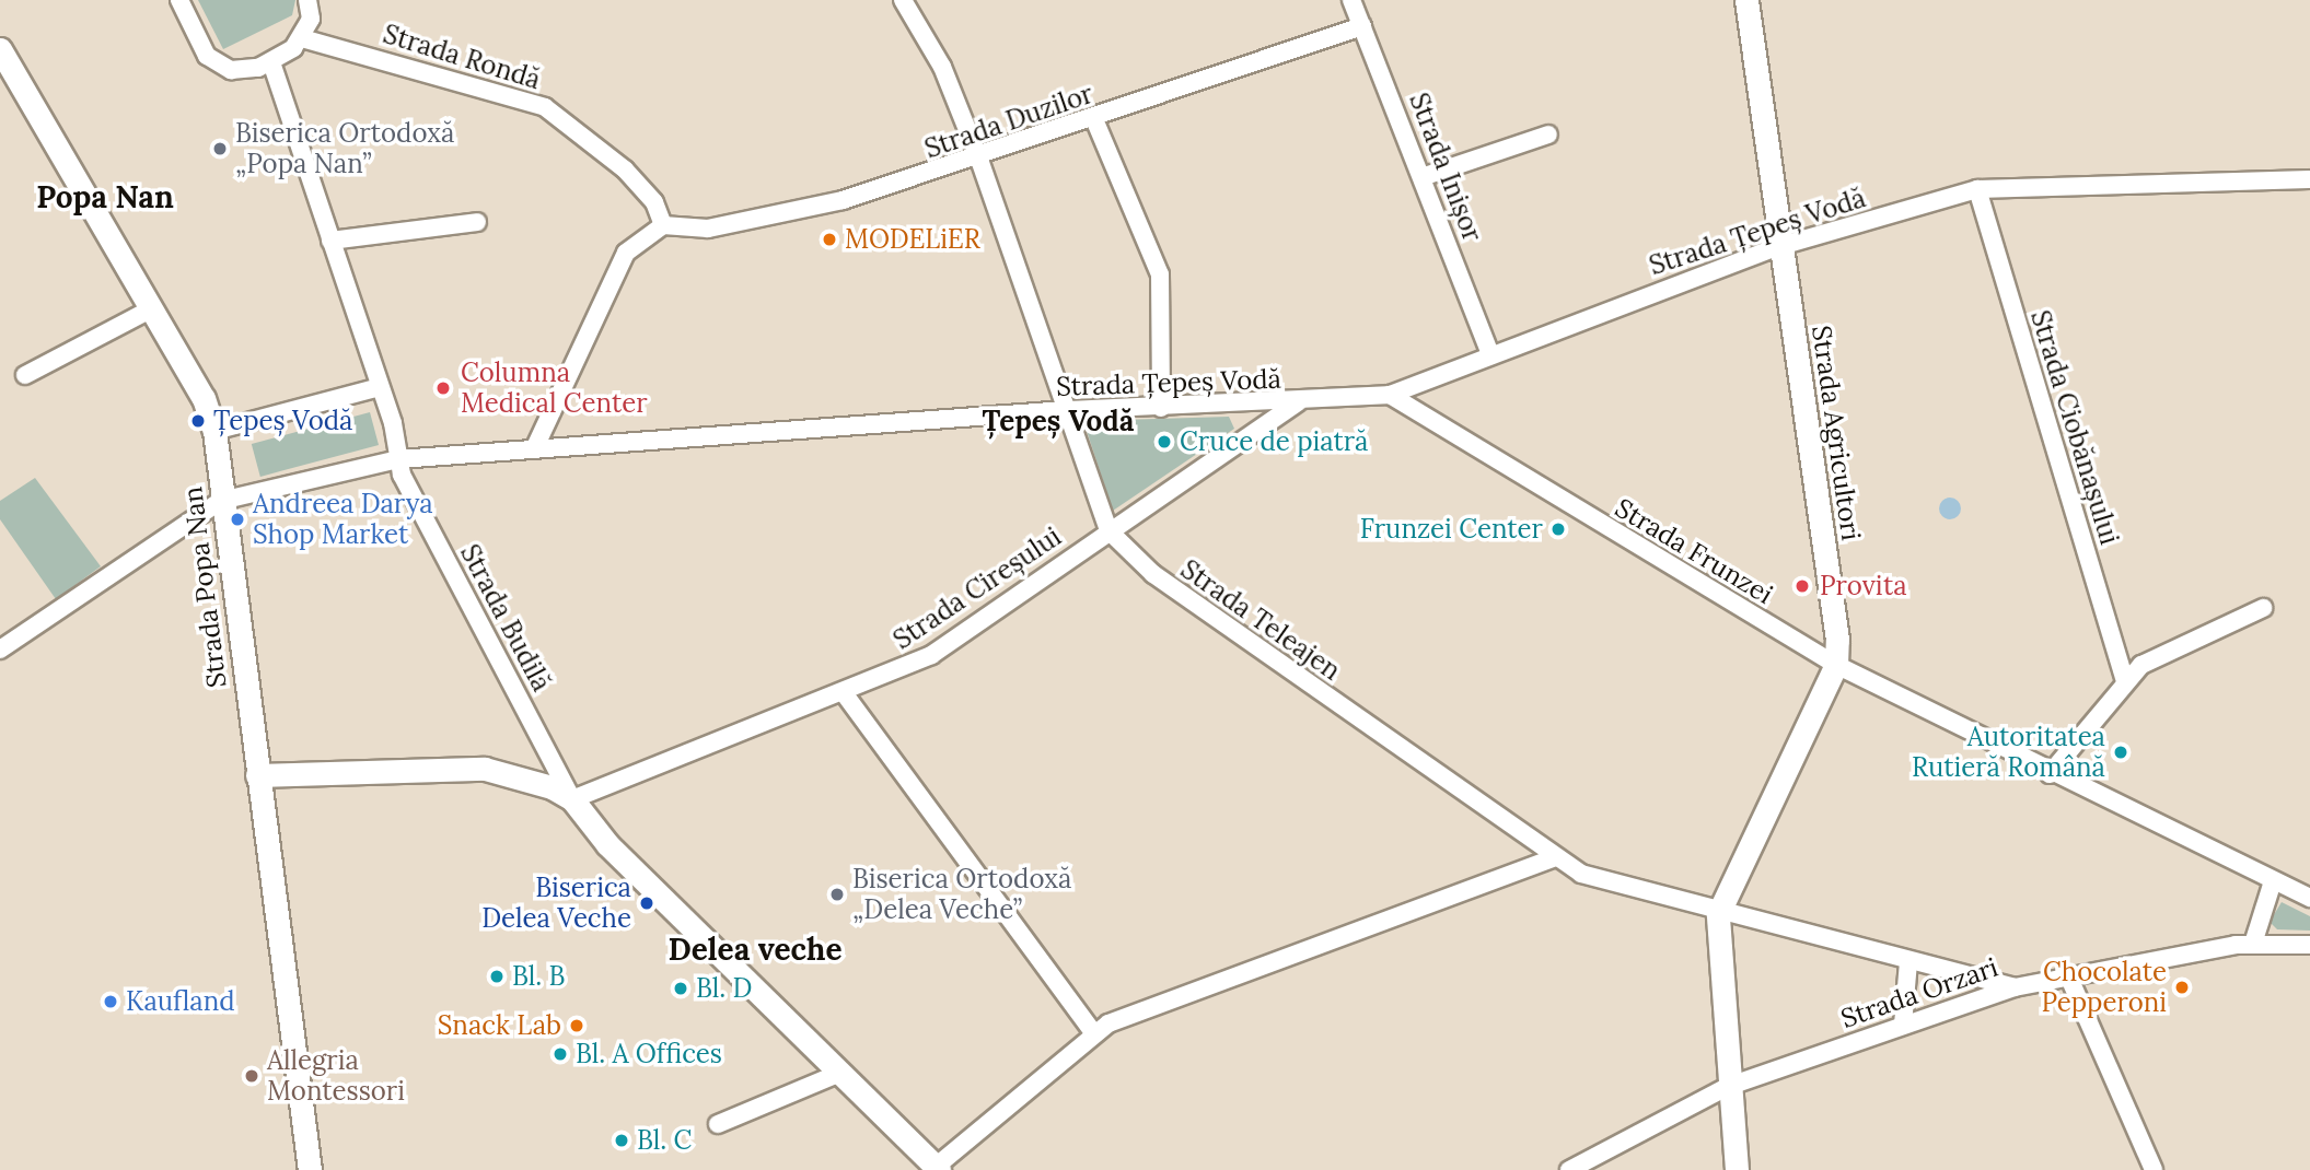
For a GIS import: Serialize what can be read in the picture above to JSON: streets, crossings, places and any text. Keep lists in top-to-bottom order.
{
  "streets": {
    "street": [
      "Strada Rondă",
      "Strada Duzilor",
      "Strada Inișor",
      "Strada Țepeș Vodă",
      "Strada Ciobănașului",
      "Strada Agricultori",
      "Strada Frunzei",
      "Strada Popa Nan",
      "Strada Cireșului",
      "Strada Budilă",
      "Strada Teleajen",
      "Strada Orzari"
    ]
  },
  "crossings": [
    ["Strada Rondă", "Strada Duzilor"],
    ["Strada Duzilor", "Strada Inișor"],
    ["Strada Duzilor", "Strada Teleajen"],
    ["Strada Inișor", "Strada Țepeș Vodă"],
    ["Strada Țepeș Vodă", "Strada Ciobănașului"],
    ["Strada Țepeș Vodă", "Strada Agricultori"],
    ["Strada Țepeș Vodă", "Strada Frunzei"],
    ["Strada Țepeș Vodă", "Strada Popa Nan"],
    ["Strada Țepeș Vodă", "Strada Cireșului"],
    ["Strada Țepeș Vodă", "Strada Budilă"],
    ["Strada Țepeș Vodă", "Strada Teleajen"],
    ["Strada Agricultori", "Strada Frunzei"],
    ["Strada Cireșului", "Strada Budilă"],
    ["Strada Cireșului", "Strada Teleajen"],
    ["Strada Teleajen", "Strada Orzari"]
  ],
  "districts": ["Popa Nan", "Țepeș Vodă", "Delea veche"],
  "places": [
    "Biserica Ortodoxă „Popa Nan”",
    "MODELiER",
    "Columna Medical Center",
    "Țepeș Vodă",
    "Cruce de piatră",
    "Andreea Darya Shop Market",
    "Frunzei Center",
    "Provita",
    "Autoritatea Rutieră Română",
    "Biserica Ortodoxă „Delea Veche”",
    "Biserica Delea Veche",
    "Bl. B",
    "Chocolate Pepperoni",
    "Bl. D",
    "Kaufland",
    "Snack Lab",
    "Bl. A Offices",
    "Allegria Montessori",
    "Bl. C"
  ]
}
